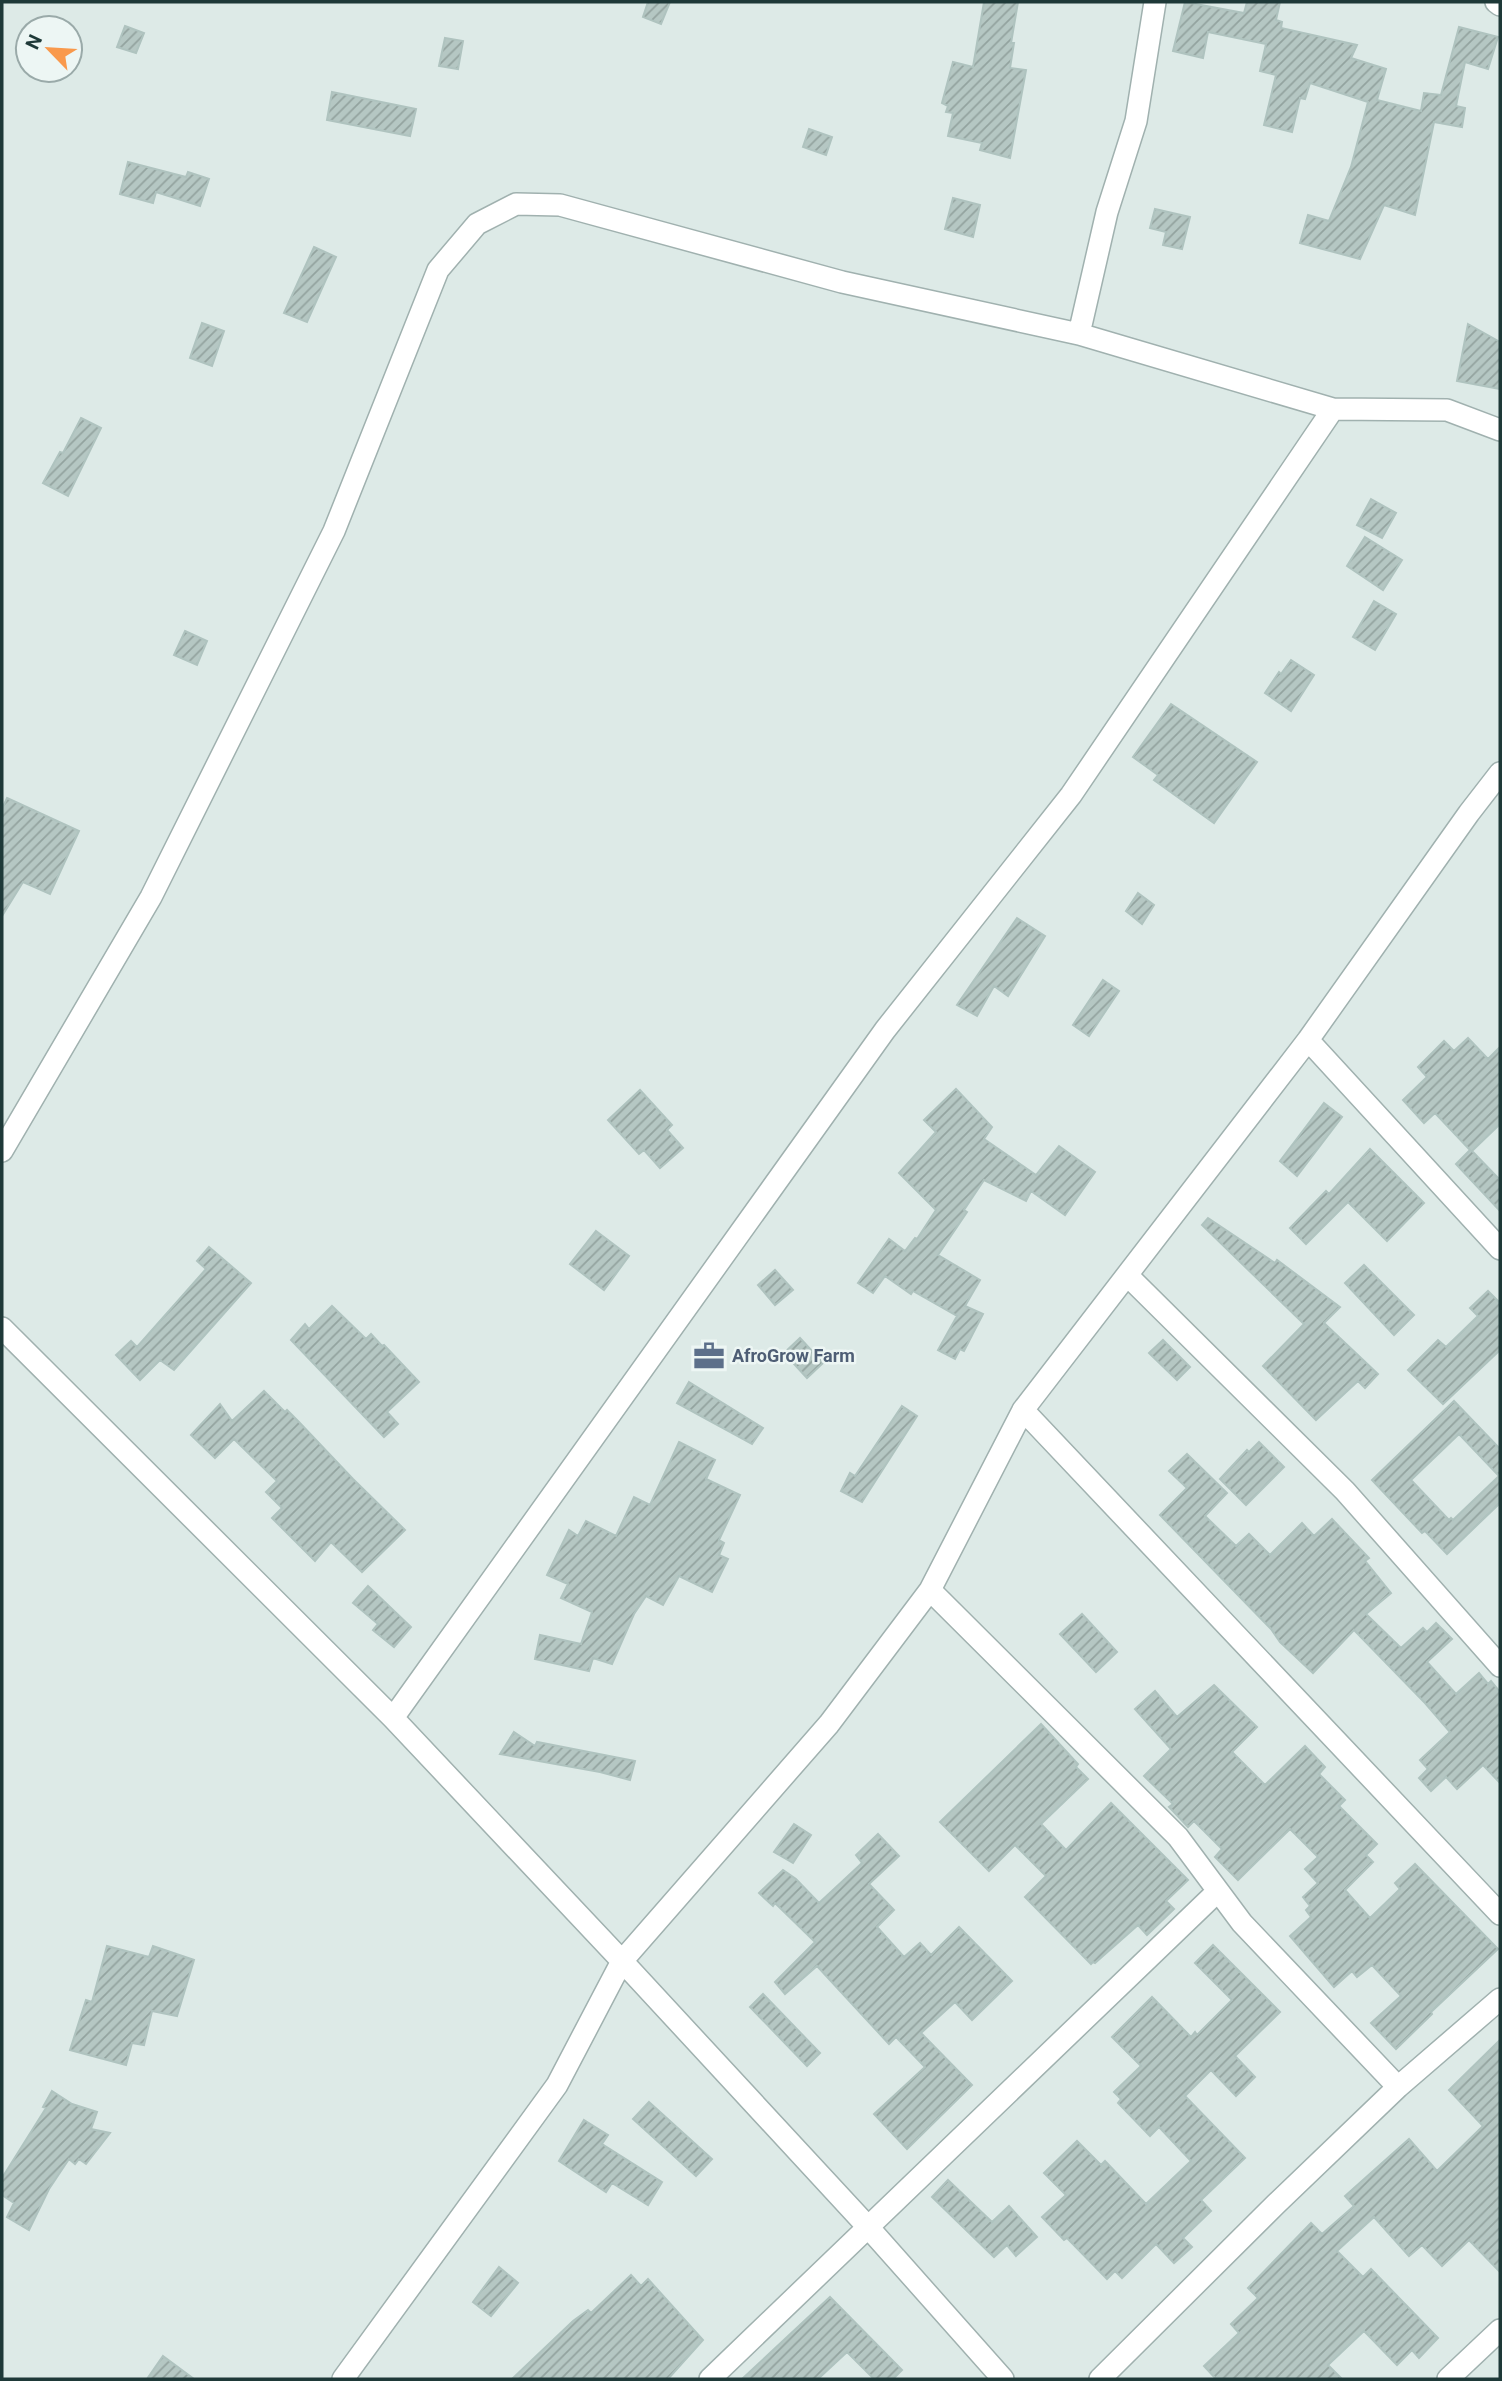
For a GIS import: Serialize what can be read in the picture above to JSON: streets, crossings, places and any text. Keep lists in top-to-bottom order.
{
  "places": {
    "office": ["AfroGrow Farm"]
  },
  "north": "top left"
}
